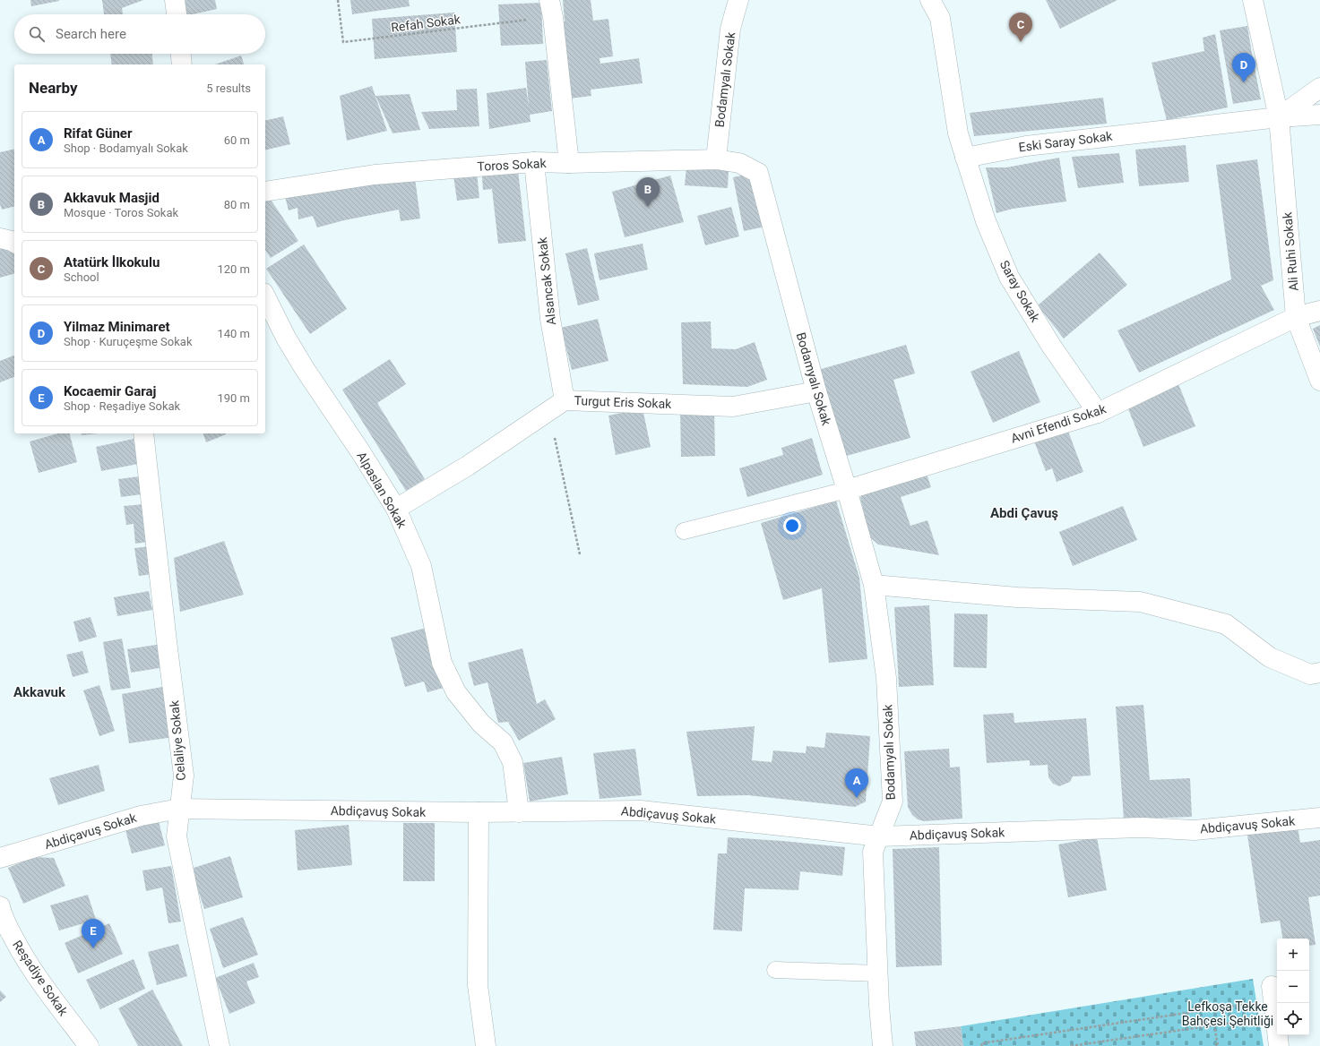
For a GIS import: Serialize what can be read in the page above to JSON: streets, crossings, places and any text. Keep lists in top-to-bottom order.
{
  "streets": {
    "street": [
      "Bodamyalı Sokak",
      "Eski Saray Sokak",
      "Toros Sokak",
      "Ali Ruhi Sokak",
      "Alsancak Sokak",
      "Saray Sokak",
      "Turgut Eris Sokak",
      "Avni Efendi Sokak",
      "Alpaslan Sokak",
      "Celaliye Sokak",
      "Abdiçavuş Sokak",
      "Reşadiye Sokak"
    ],
    "path": ["Refah Sokak"]
  },
  "crossings": [
    ["Bodamyalı Sokak", "Toros Sokak"],
    ["Bodamyalı Sokak", "Turgut Eris Sokak"],
    ["Bodamyalı Sokak", "Avni Efendi Sokak"],
    ["Bodamyalı Sokak", "Abdiçavuş Sokak"],
    ["Eski Saray Sokak", "Ali Ruhi Sokak"],
    ["Eski Saray Sokak", "Saray Sokak"],
    ["Toros Sokak", "Alsancak Sokak"],
    ["Ali Ruhi Sokak", "Avni Efendi Sokak"],
    ["Alsancak Sokak", "Turgut Eris Sokak"],
    ["Saray Sokak", "Avni Efendi Sokak"],
    ["Turgut Eris Sokak", "Alpaslan Sokak"],
    ["Alpaslan Sokak", "Abdiçavuş Sokak"],
    ["Celaliye Sokak", "Abdiçavuş Sokak"]
  ],
  "districts": ["Abdi Çavuş", "Akkavuk"],
  "parks": ["Lefkoşa Tekke Bahçesi Şehitliği"],
  "page": {
    "pins": [
      "C",
      "D",
      "B",
      "A",
      "E"
    ],
    "search": "Search here",
    "heading": ["Nearby", "5 results"],
    "list": [
      {
        "mark": "A",
        "name": "Rifat Güner",
        "note": "Shop · Bodamyalı Sokak",
        "value": "60 m"
      },
      {
        "mark": "B",
        "name": "Akkavuk Masjid",
        "note": "Mosque · Toros Sokak",
        "value": "80 m"
      },
      {
        "mark": "C",
        "name": "Atatürk İlkokulu",
        "note": "School",
        "value": "120 m"
      },
      {
        "mark": "D",
        "name": "Yilmaz Minimaret",
        "note": "Shop · Kuruçeşme Sokak",
        "value": "140 m"
      },
      {
        "mark": "E",
        "name": "Kocaemir Garaj",
        "note": "Shop · Reşadiye Sokak",
        "value": "190 m"
      }
    ],
    "map_buttons": ["+", "−"]
  }
}
